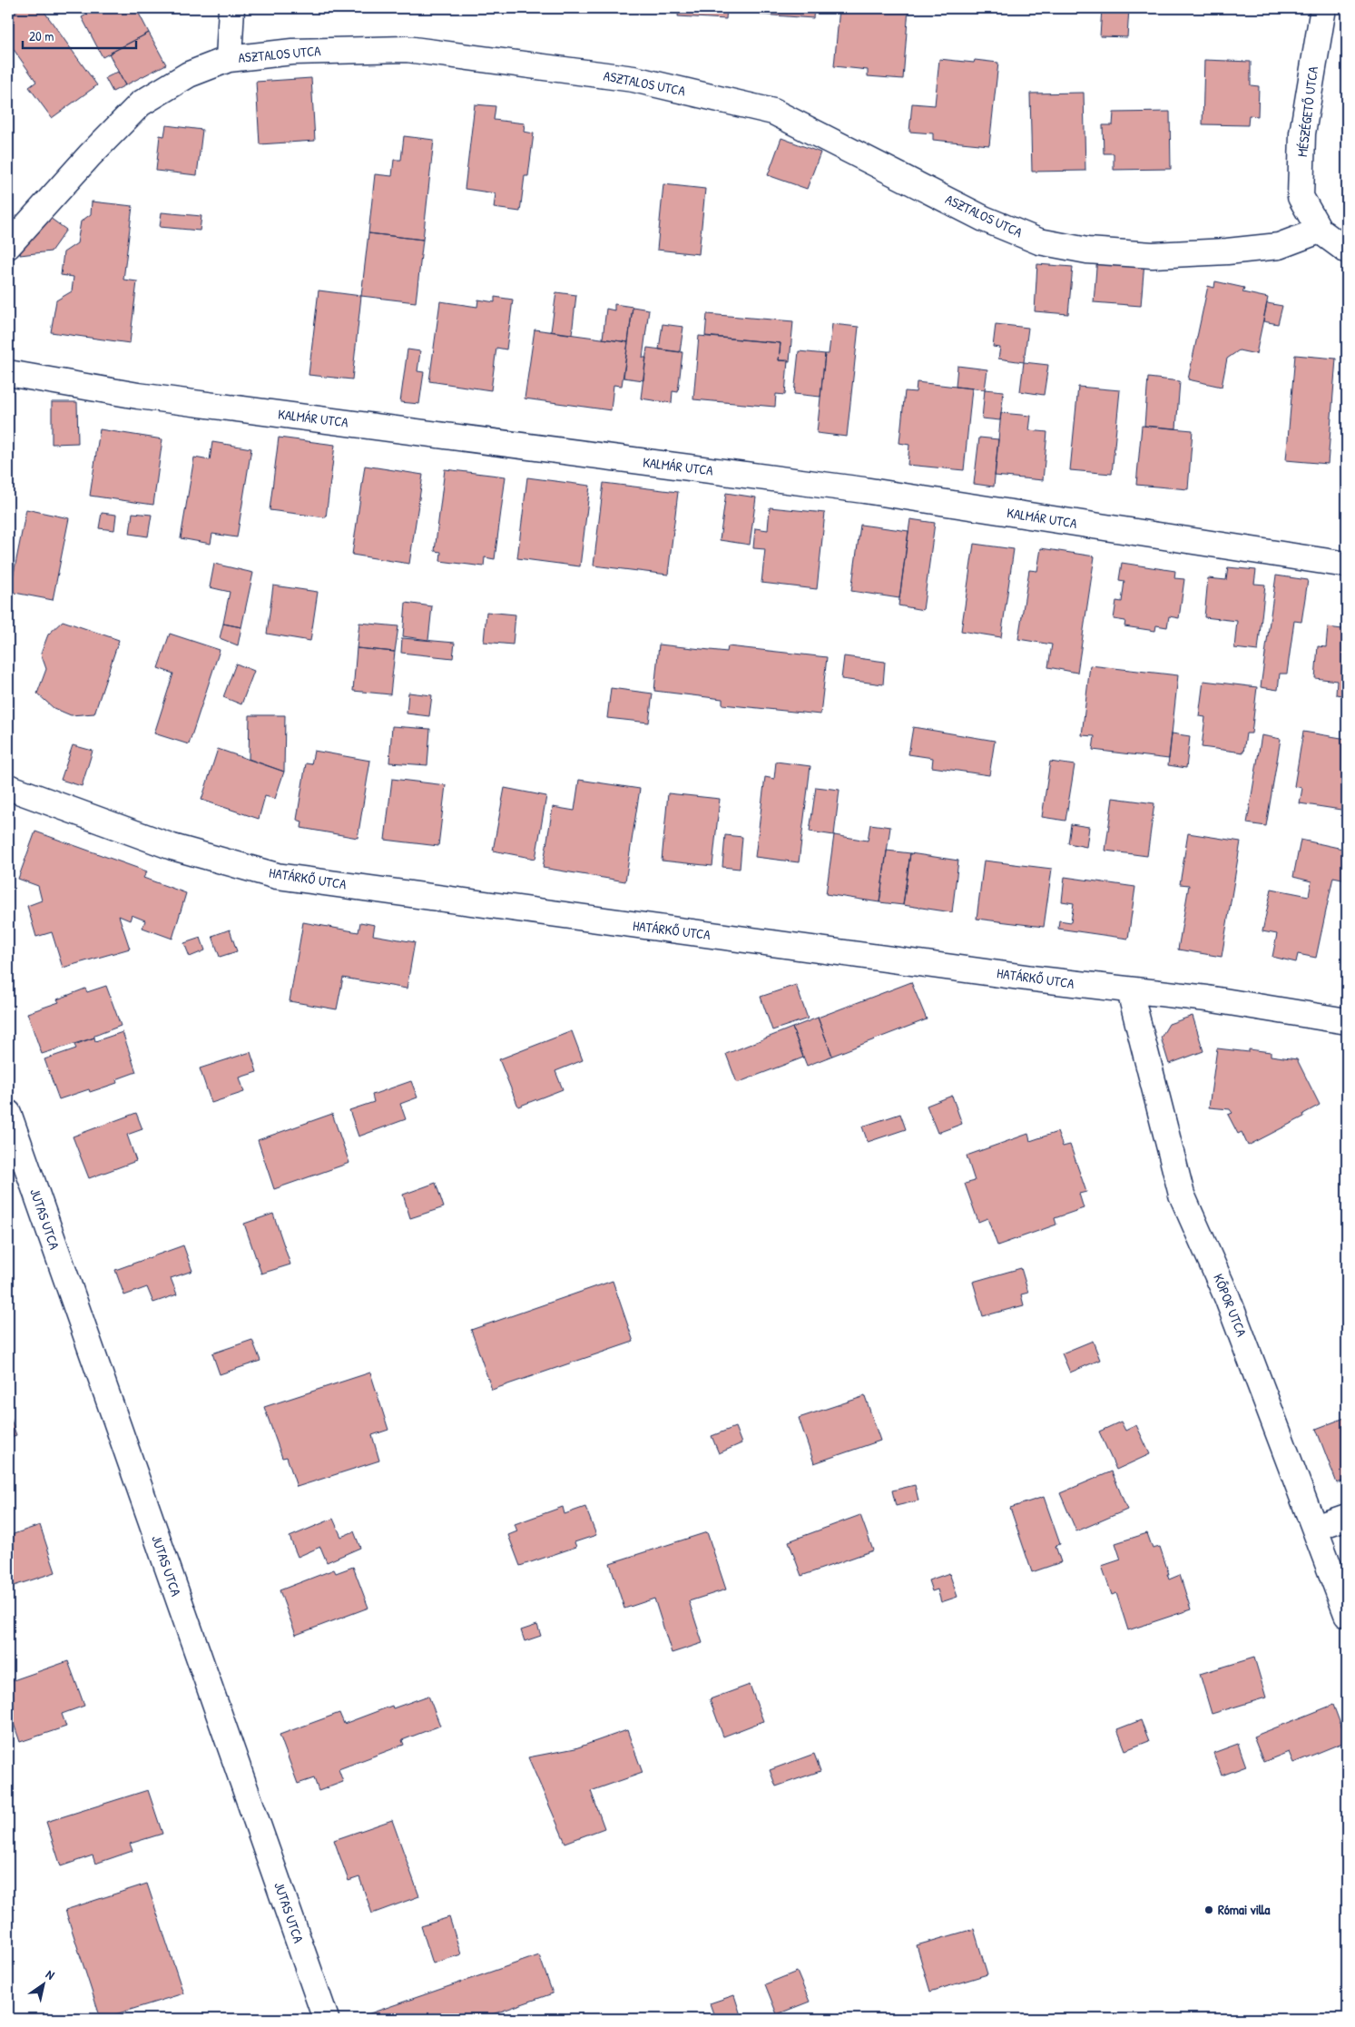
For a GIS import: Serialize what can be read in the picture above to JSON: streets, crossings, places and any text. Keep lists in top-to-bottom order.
{
  "streets": {
    "street": [
      "ASZTALOS UTCA",
      "MÉSZÉGETŐ UTCA",
      "KALMÁR UTCA",
      "HATÁRKŐ UTCA",
      "JUTAS UTCA",
      "KŐPOR UTCA"
    ]
  },
  "crossings": [
    ["ASZTALOS UTCA", "MÉSZÉGETŐ UTCA"],
    ["HATÁRKŐ UTCA", "KŐPOR UTCA"]
  ],
  "places": ["Római villa"],
  "scale_bar": "20 m",
  "north": "top right"
}
